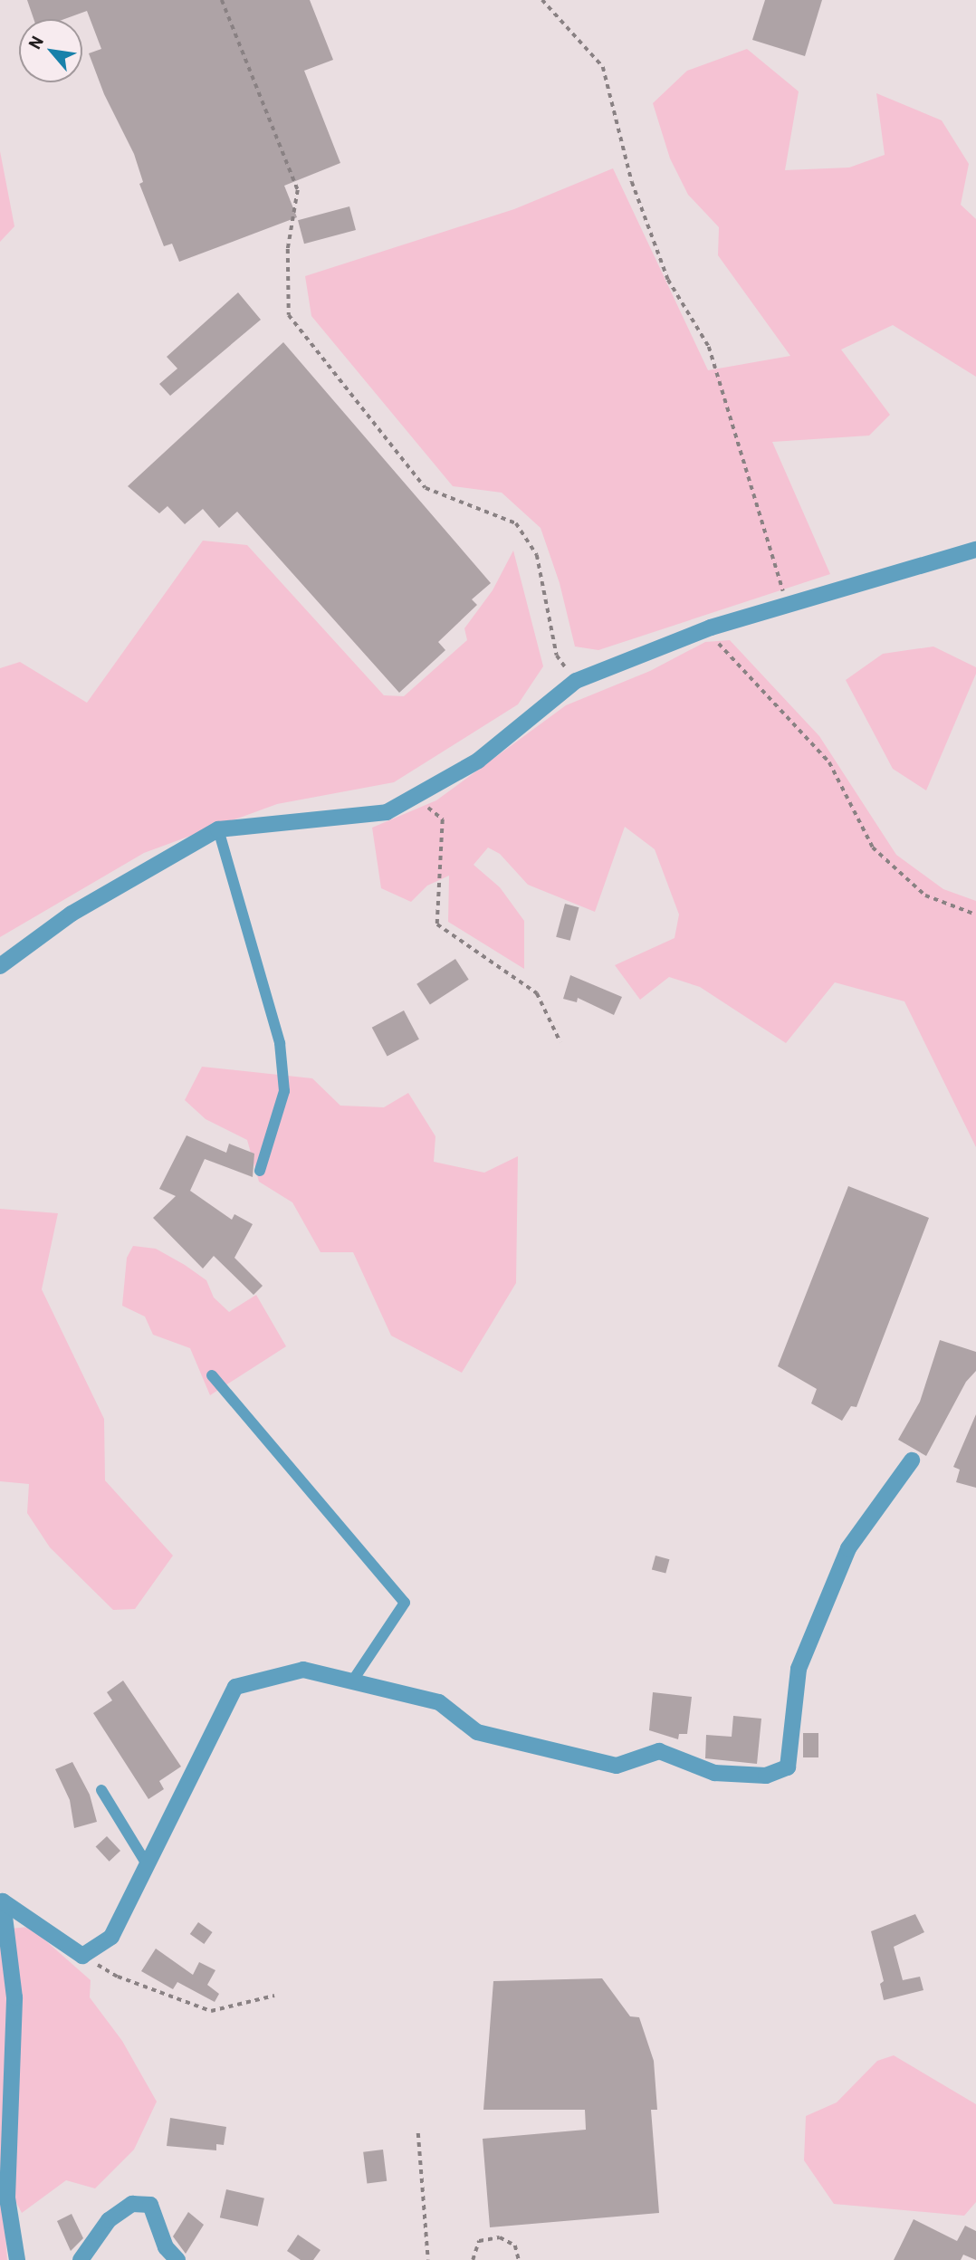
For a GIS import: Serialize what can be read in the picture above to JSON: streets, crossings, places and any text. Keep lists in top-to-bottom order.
{
  "north": "top left"
}
